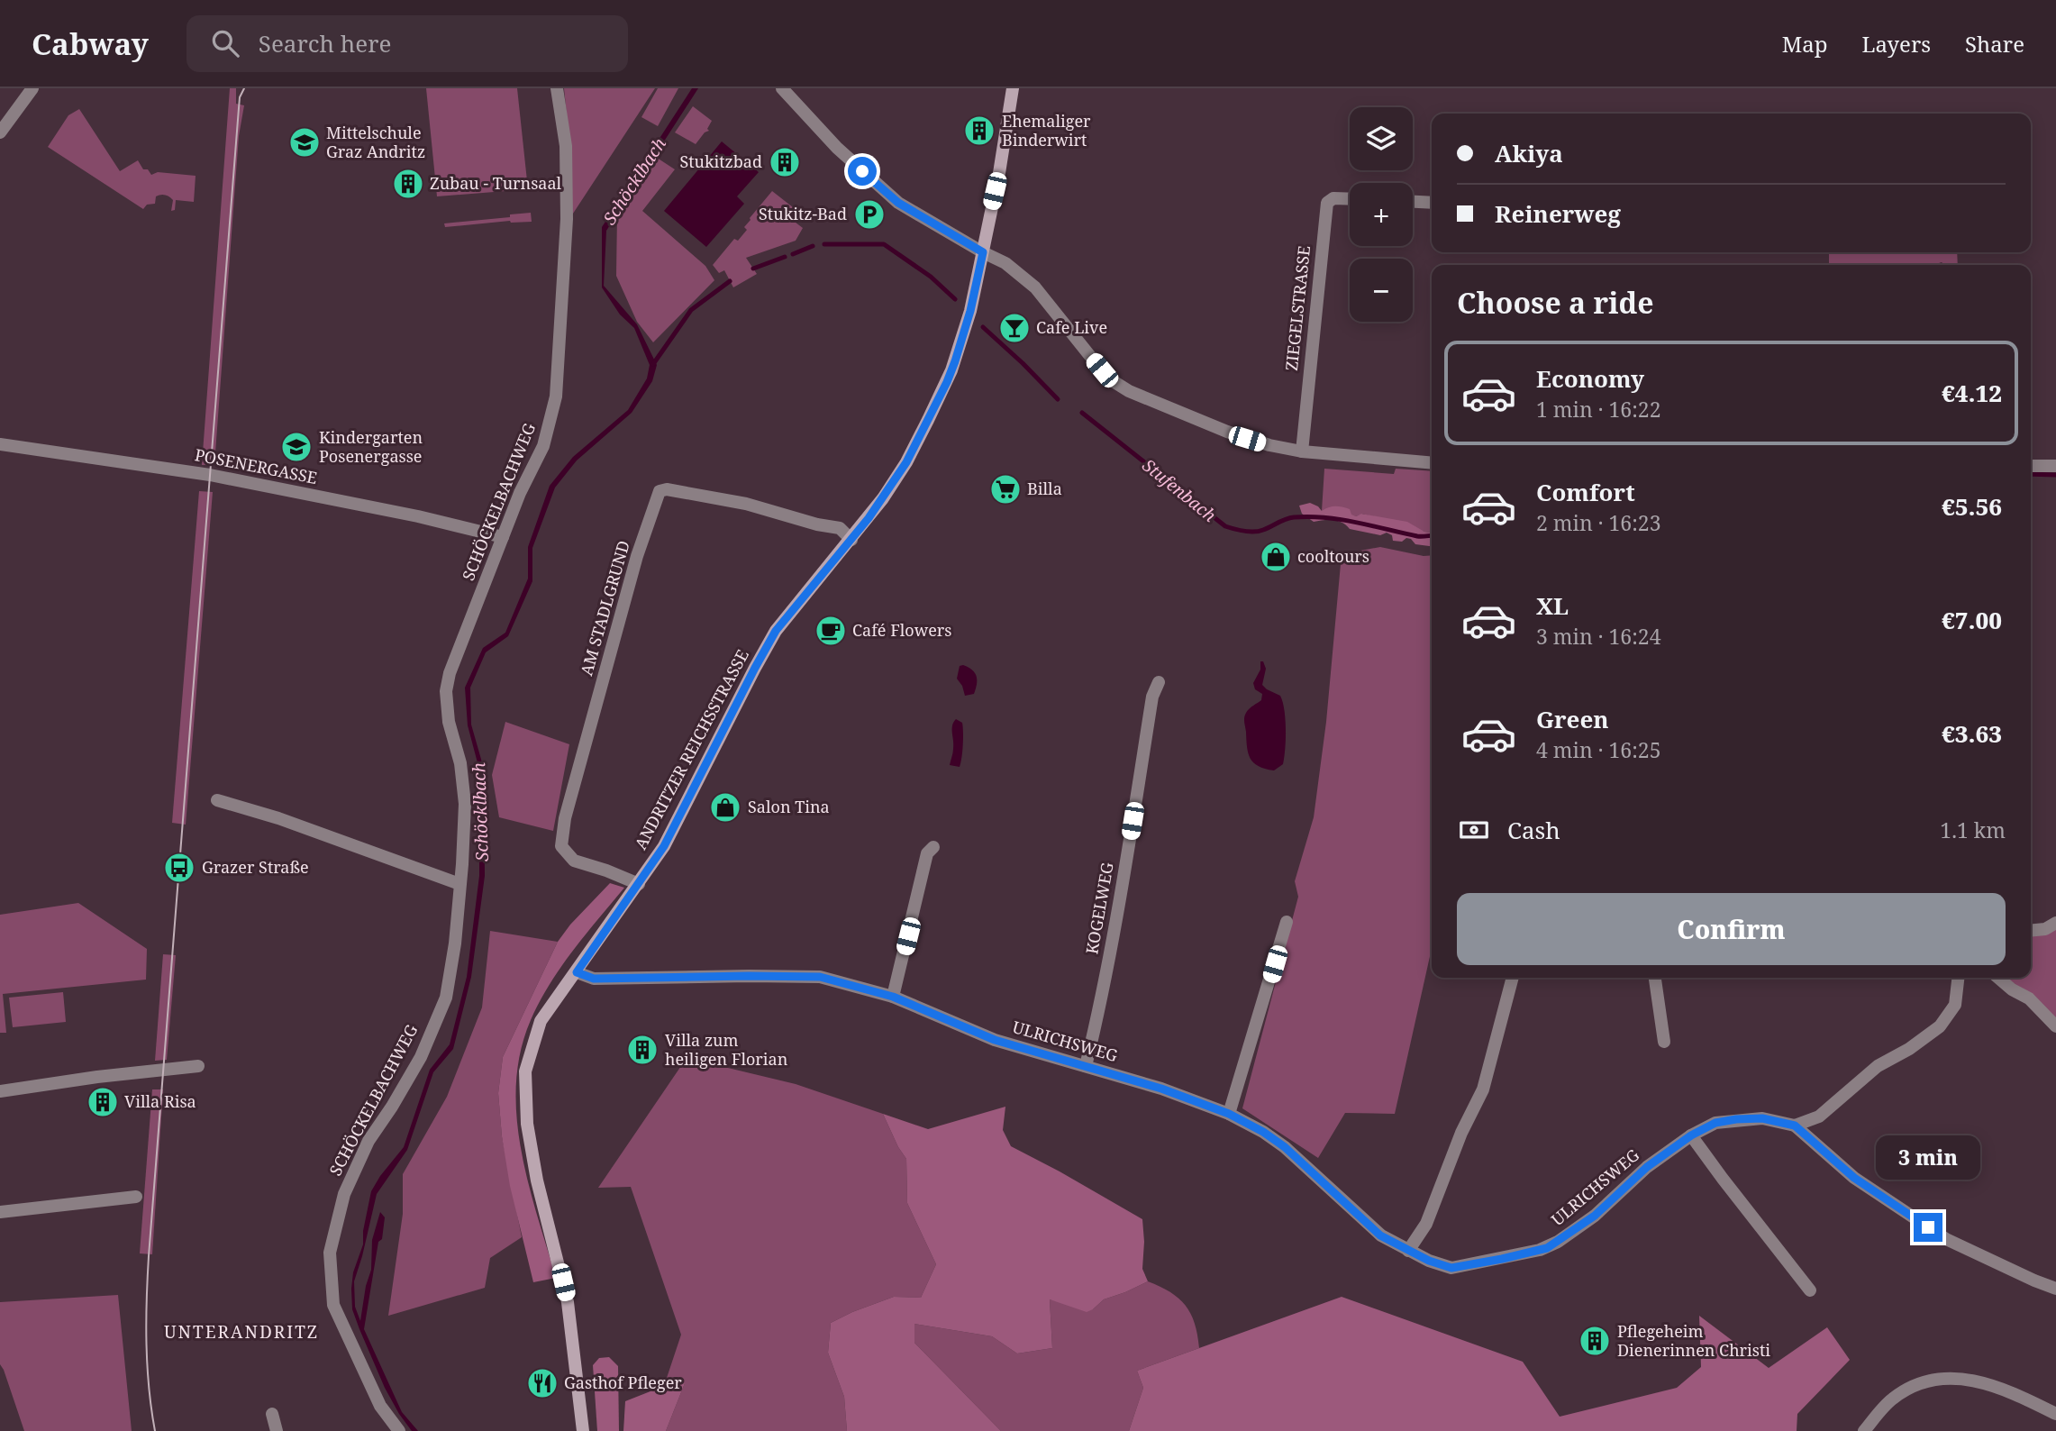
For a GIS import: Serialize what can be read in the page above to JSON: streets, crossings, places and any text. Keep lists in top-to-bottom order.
{
  "streets": {
    "main road": ["ANDRITZER REICHSSTRASSE"],
    "street": [
      "ZIEGELSTRASSE",
      "POSENERGASSE",
      "SCHÖCKELBACHWEG",
      "AM STADLGRUND",
      "KOGELWEG",
      "ULRICHSWEG"
    ]
  },
  "crossings": [
    ["POSENERGASSE", "SCHÖCKELBACHWEG"],
    ["AM STADLGRUND", "ANDRITZER REICHSSTRASSE"],
    ["ANDRITZER REICHSSTRASSE", "ULRICHSWEG"],
    ["KOGELWEG", "ULRICHSWEG"]
  ],
  "districts": ["UNTERANDRITZ"],
  "water": ["Schöcklbach", "Stufenbach"],
  "places": {
    "building": [
      "Ehemaliger Binderwirt",
      "Stukitzbad",
      "Zubau - Turnsaal",
      "Villa zum heiligen Florian",
      "Villa Risa",
      "Pflegeheim Dienerinnen Christi"
    ],
    "school or university": ["Mittelschule Graz Andritz", "Kindergarten Posenergasse"],
    "parking": ["Stukitz-Bad"],
    "bar": ["Cafe Live"],
    "supermarket": ["Billa"],
    "shop": ["cooltours", "Salon Tina"],
    "cafe": ["Café Flowers"],
    "bus stop": ["Grazer Straße"],
    "restaurant": ["Gasthof Pfleger"]
  },
  "page": {
    "header": "Cabway",
    "search": "Search here",
    "nav": ["Map", "Layers", "Share"],
    "map_buttons": ["+", "−"],
    "banner": ["Akiya", "Reinerweg"],
    "heading": "Choose a ride",
    "list": [
      {
        "name": "Economy",
        "note": "1 min · 16:22",
        "value": "€4.12"
      },
      {
        "name": "Comfort",
        "note": "2 min · 16:23",
        "value": "€5.56"
      },
      {
        "name": "XL",
        "note": "3 min · 16:24",
        "value": "€7.00"
      },
      {
        "name": "Green",
        "note": "4 min · 16:25",
        "value": "€3.63"
      }
    ],
    "pay": ["Cash", "1.1 km"],
    "buttons": "Confirm",
    "bubble": "3 min"
  }
}
